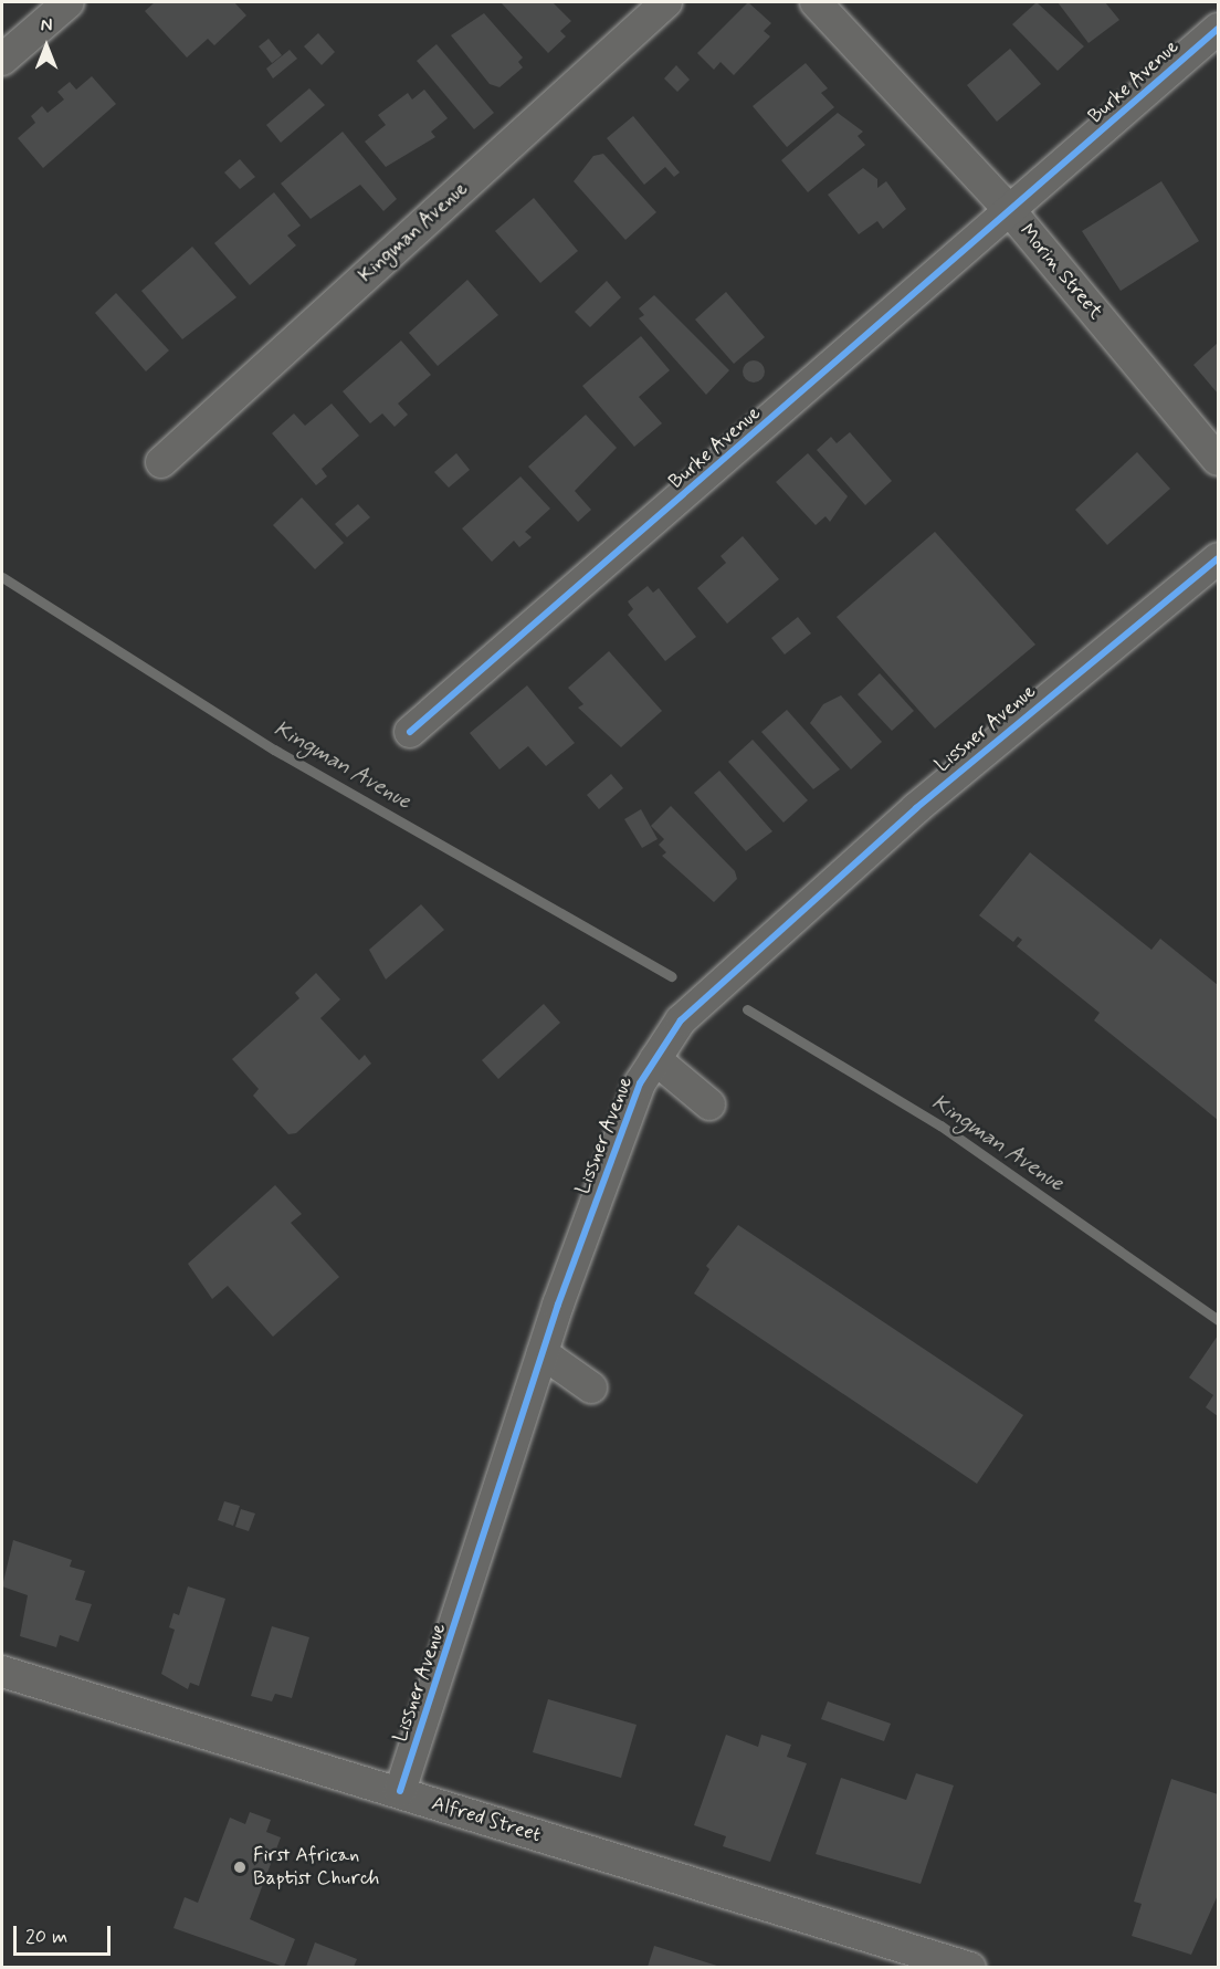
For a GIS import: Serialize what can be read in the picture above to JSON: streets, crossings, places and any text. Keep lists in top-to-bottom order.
{
  "streets": {
    "street": [
      "Burke Avenue",
      "Kingman Avenue",
      "Morin Street",
      "Lissner Avenue",
      "Alfred Street"
    ]
  },
  "crossings": [
    ["Burke Avenue", "Morin Street"],
    ["Lissner Avenue", "Alfred Street"]
  ],
  "water": ["Kingman Avenue"],
  "places": ["First African Baptist Church"],
  "scale_bar": "20 m",
  "north": "top"
}
